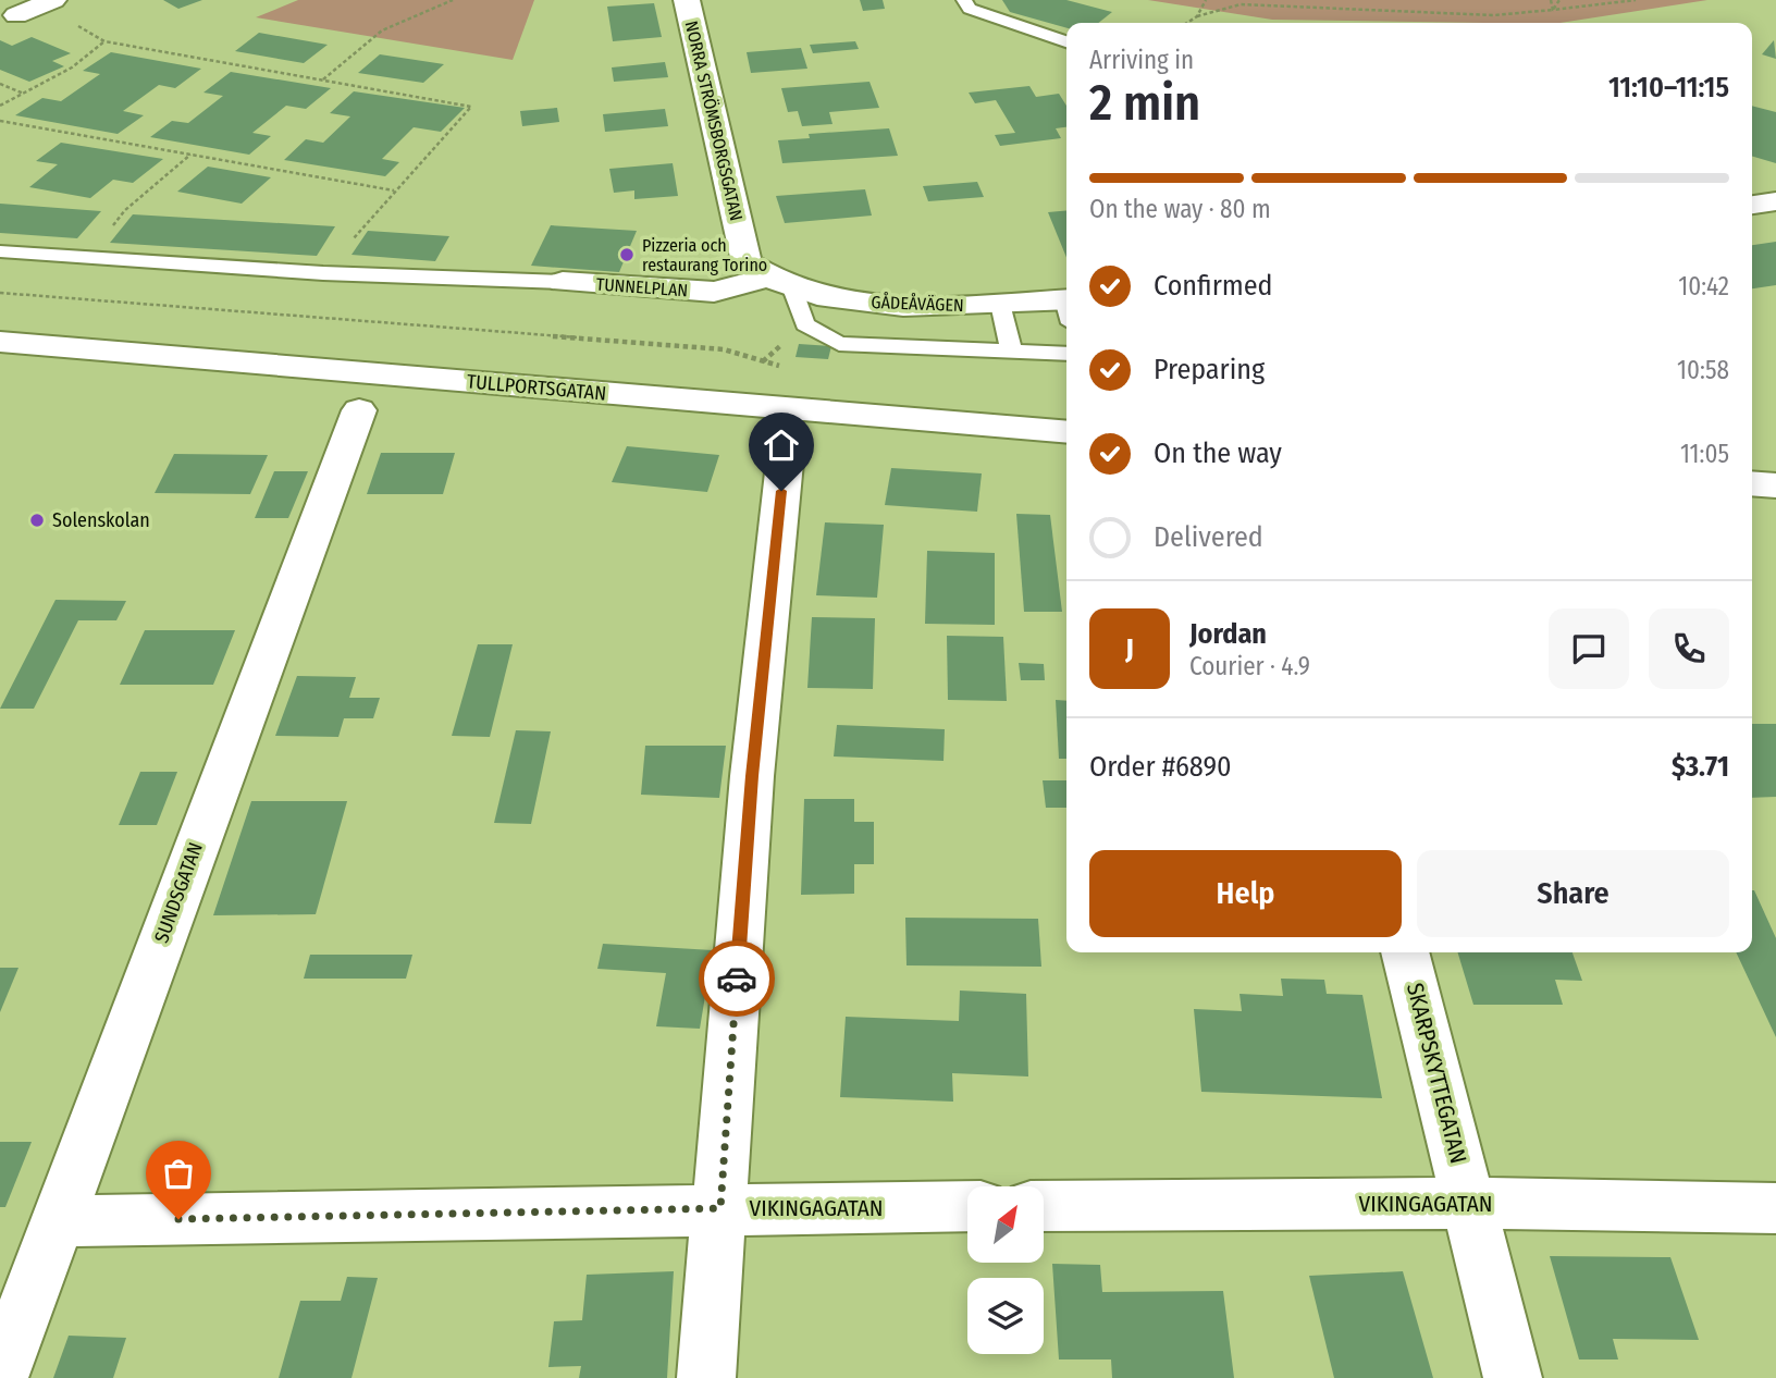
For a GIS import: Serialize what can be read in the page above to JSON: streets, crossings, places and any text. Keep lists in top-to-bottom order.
{
  "streets": {
    "street": [
      "NORRA STRÖMSBORGSGATAN",
      "TUNNELPLAN",
      "GÅDEÅVÄGEN",
      "TULLPORTSGATAN",
      "SUNDSGATAN",
      "SKARPSKYTTEGATAN",
      "VIKINGAGATAN"
    ]
  },
  "crossings": [
    ["NORRA STRÖMSBORGSGATAN", "TUNNELPLAN"],
    ["NORRA STRÖMSBORGSGATAN", "GÅDEÅVÄGEN"],
    ["TUNNELPLAN", "GÅDEÅVÄGEN"],
    ["SUNDSGATAN", "VIKINGAGATAN"],
    ["SKARPSKYTTEGATAN", "VIKINGAGATAN"]
  ],
  "places": ["Pizzeria och restaurang Torino", "Solenskolan"],
  "north": "top right",
  "page": {
    "heading": ["2 min", "Arriving in", "11:10–11:15"],
    "panel": [
      "Jordan",
      "Courier · 4.9",
      "Order #6890",
      "$3.71"
    ],
    "bar": "On the way · 80 m",
    "list": [
      ["Confirmed", "10:42"],
      ["Preparing", "10:58"],
      ["On the way", "11:05"],
      "Delivered"
    ],
    "round": "J",
    "buttons": ["Help", "Share"]
  }
}
